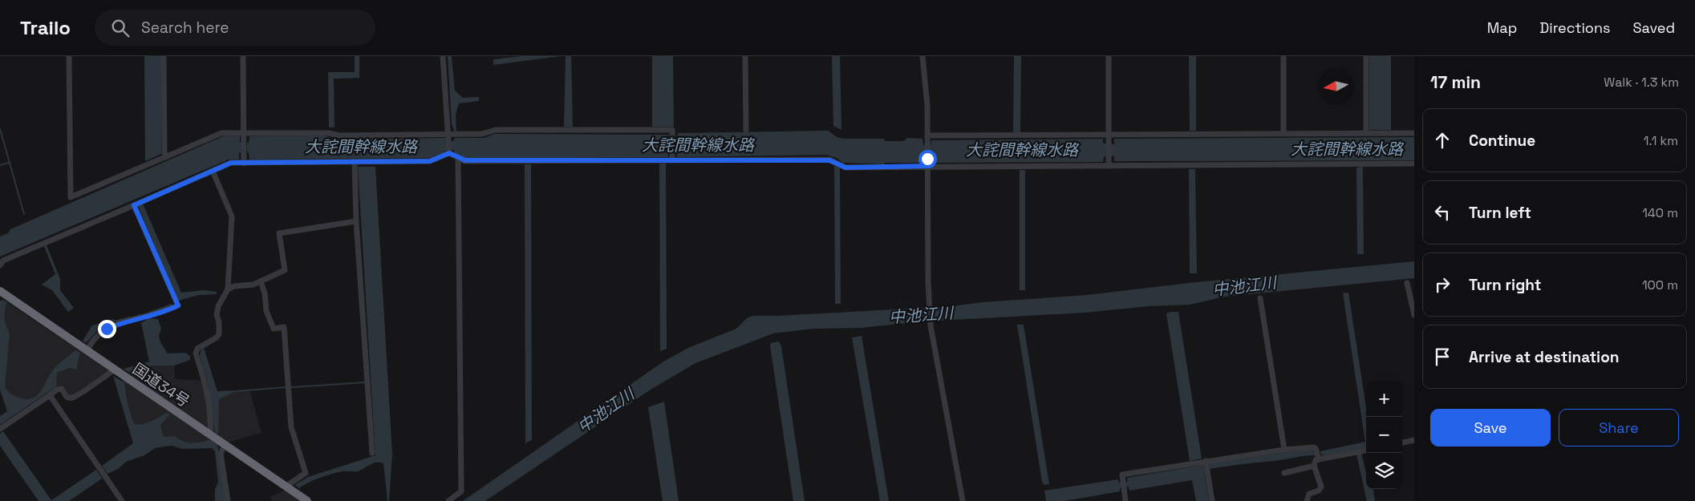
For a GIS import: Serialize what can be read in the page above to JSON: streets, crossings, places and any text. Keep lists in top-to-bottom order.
{
  "streets": {
    "highway": ["国道34号"]
  },
  "water": ["大詫間幹線水路", "中池江川"],
  "north": "left",
  "page": {
    "header": "Trailo",
    "search": "Search here",
    "nav": ["Map", "Directions", "Saved"],
    "heading": ["17 min", "Walk · 1.3 km"],
    "list": [
      ["Continue", "1.1 km"],
      ["Turn left", "140 m"],
      ["Turn right", "100 m"],
      "Arrive at destination"
    ],
    "map_buttons": ["+", "−"],
    "buttons": ["Save", "Share"]
  }
}
